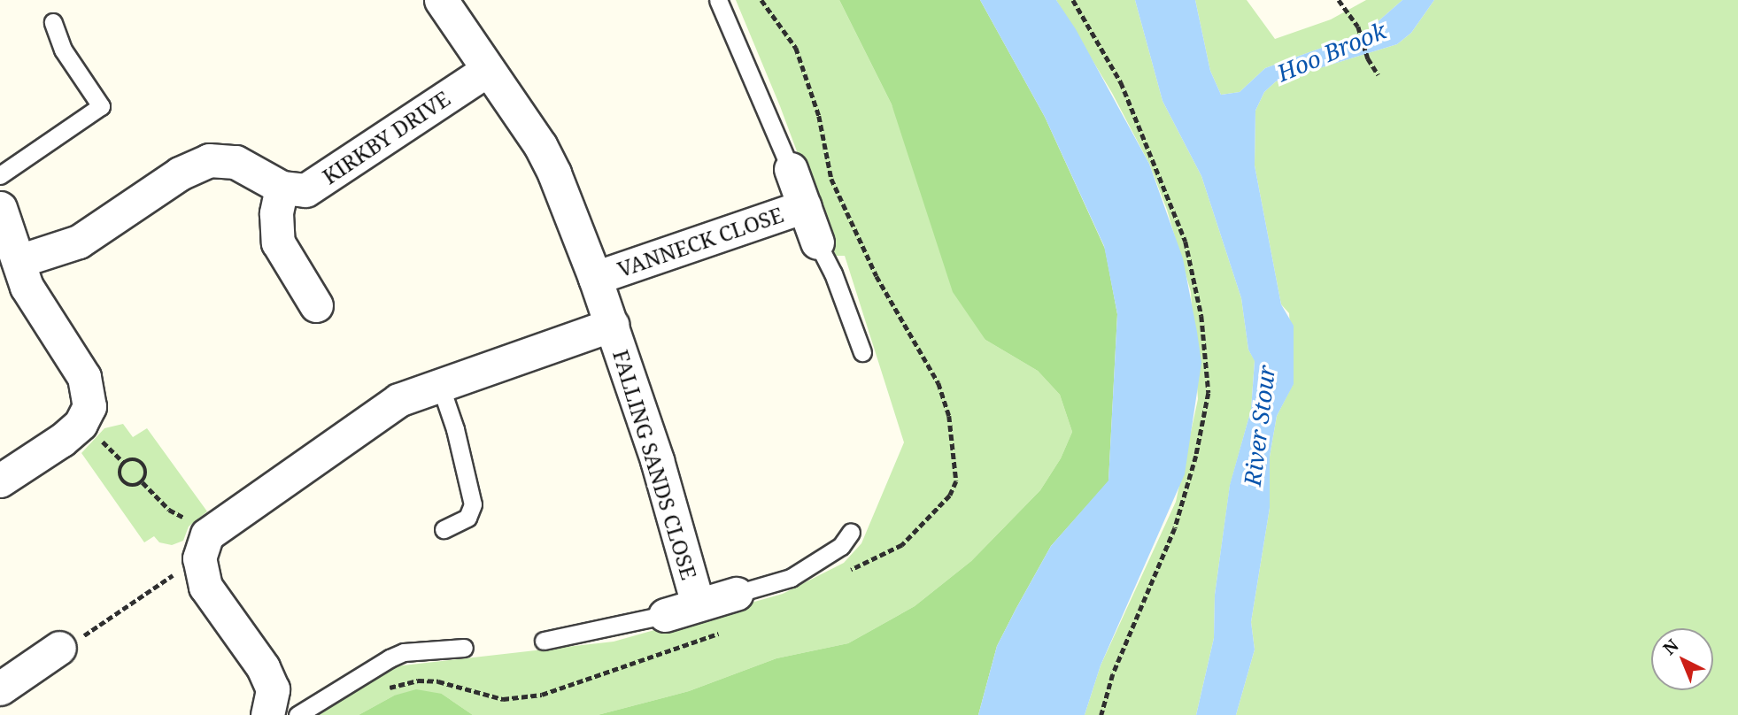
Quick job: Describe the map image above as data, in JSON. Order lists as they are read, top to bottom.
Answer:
{
  "streets": {
    "street": ["KIRKBY DRIVE", "VANNECK CLOSE", "FALLING SANDS CLOSE"]
  },
  "crossings": [
    ["KIRKBY DRIVE", "FALLING SANDS CLOSE"],
    ["VANNECK CLOSE", "FALLING SANDS CLOSE"]
  ],
  "water": ["Hoo Brook", "River Stour"],
  "north": "top left"
}
